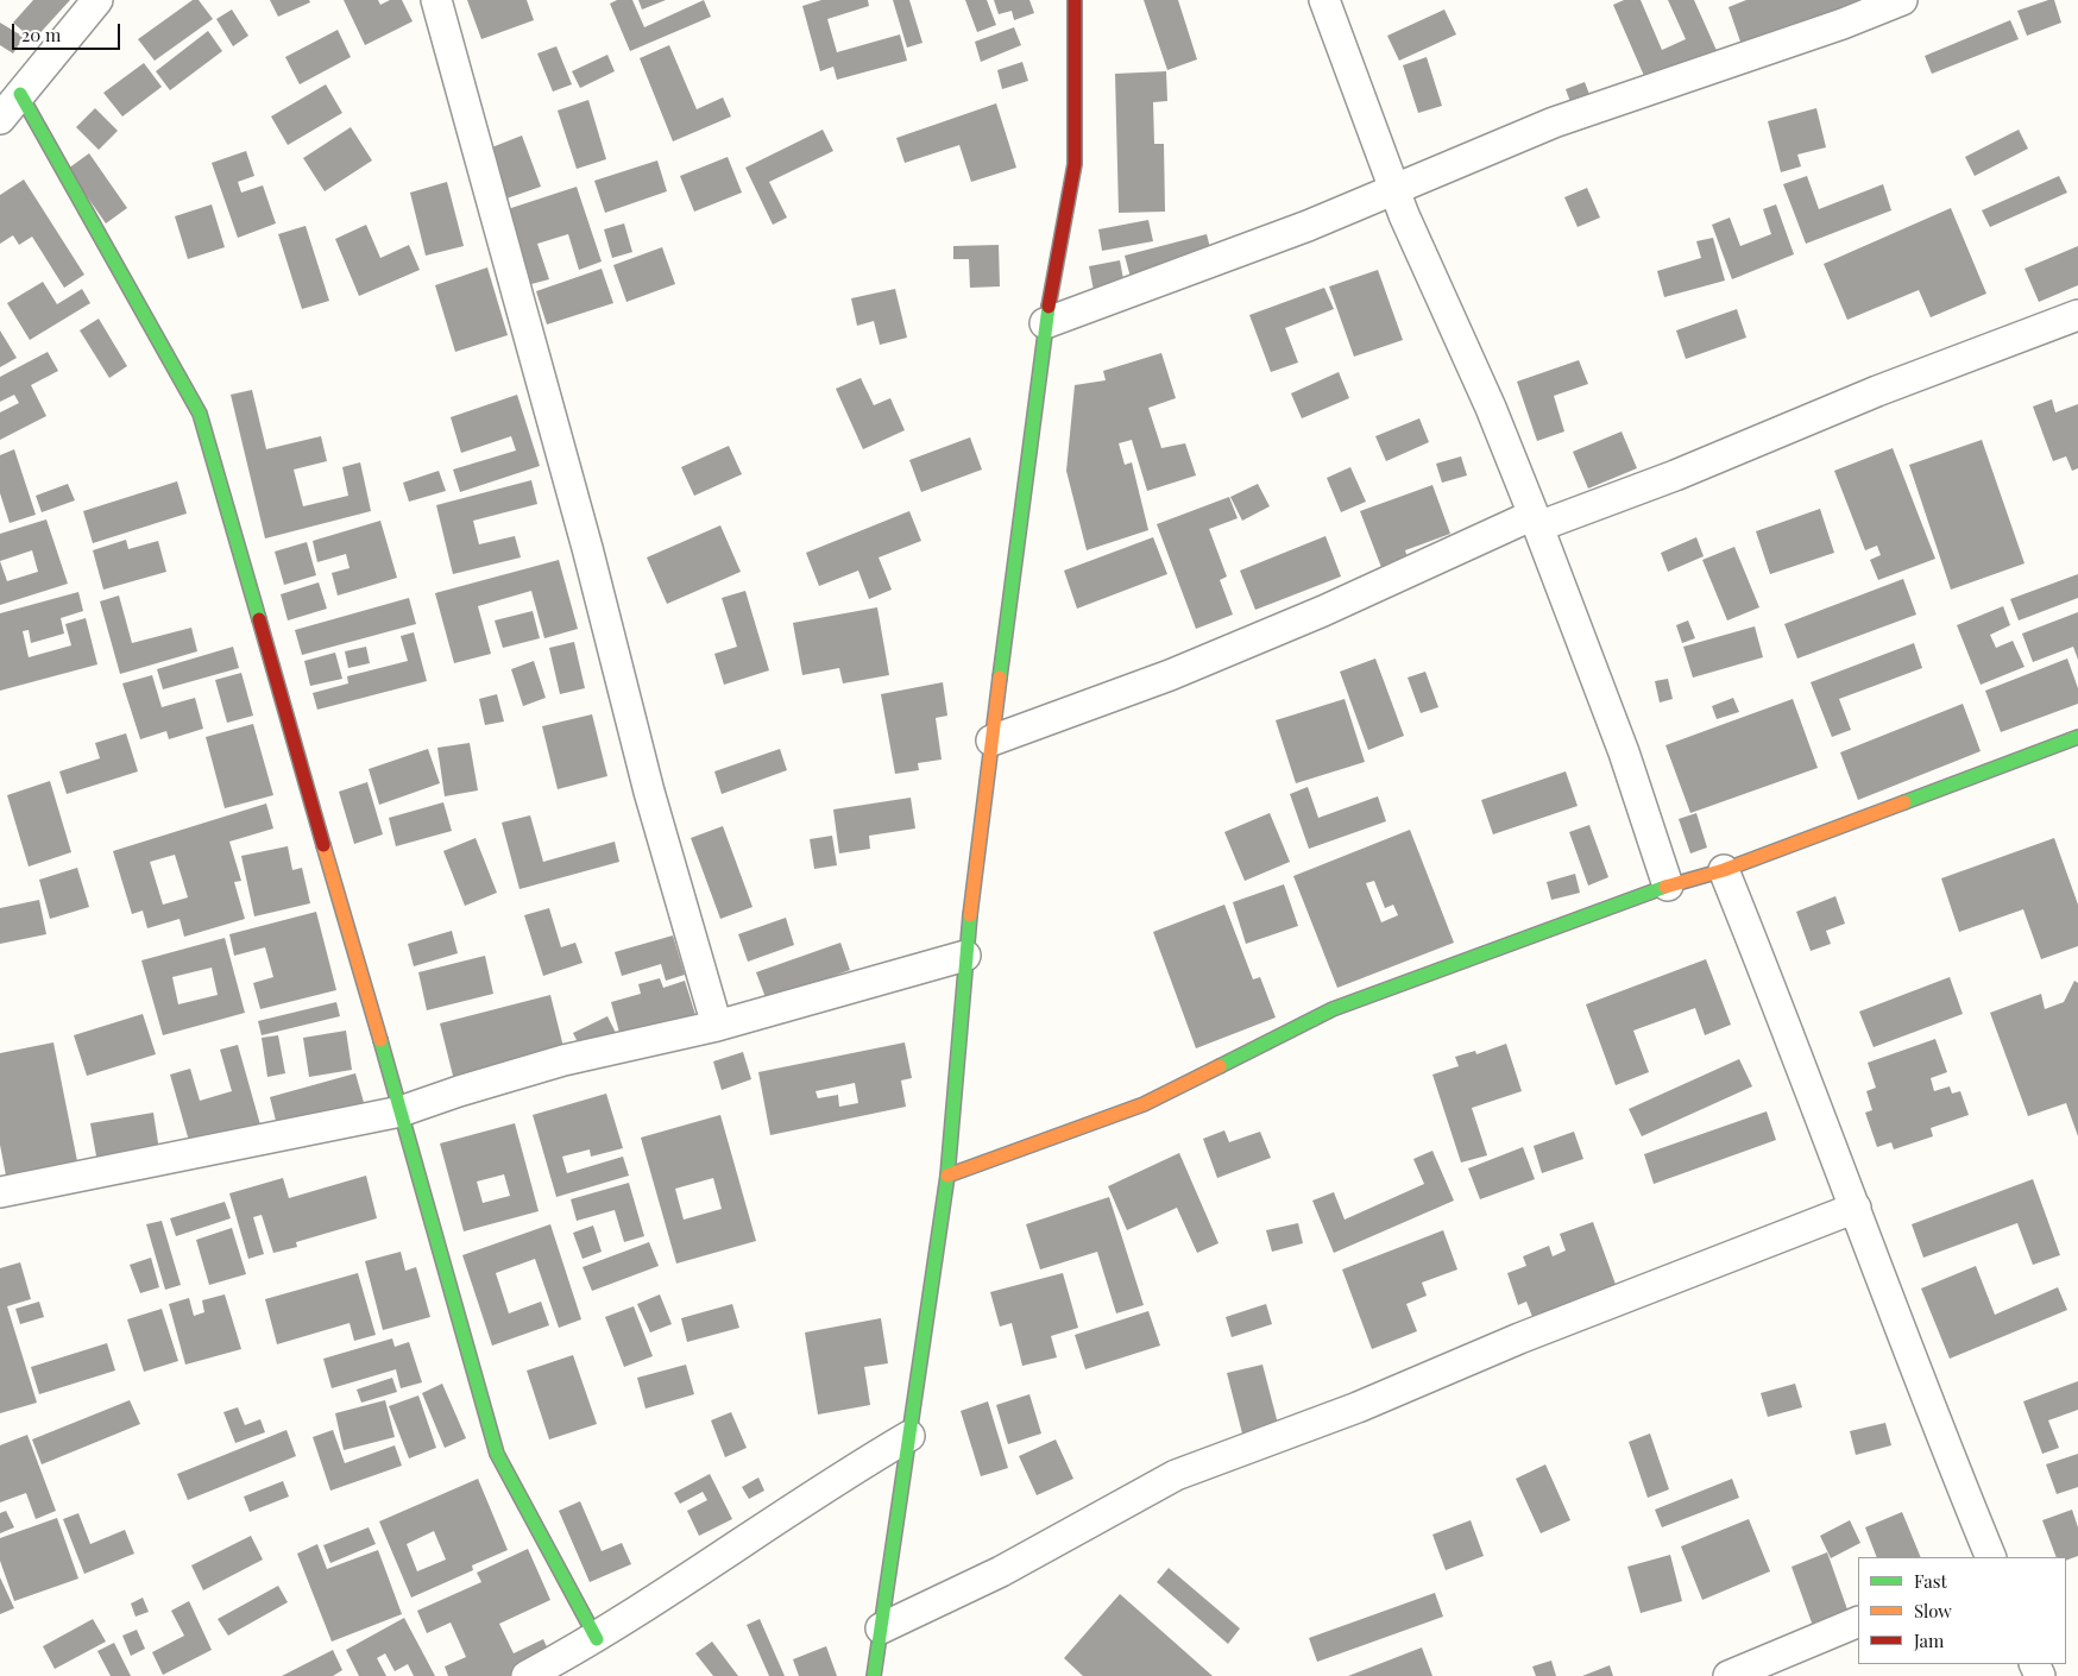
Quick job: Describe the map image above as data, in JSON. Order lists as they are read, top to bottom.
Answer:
{
  "legend": ["Fast", "Slow", "Jam"],
  "scale_bar": "20 m"
}
